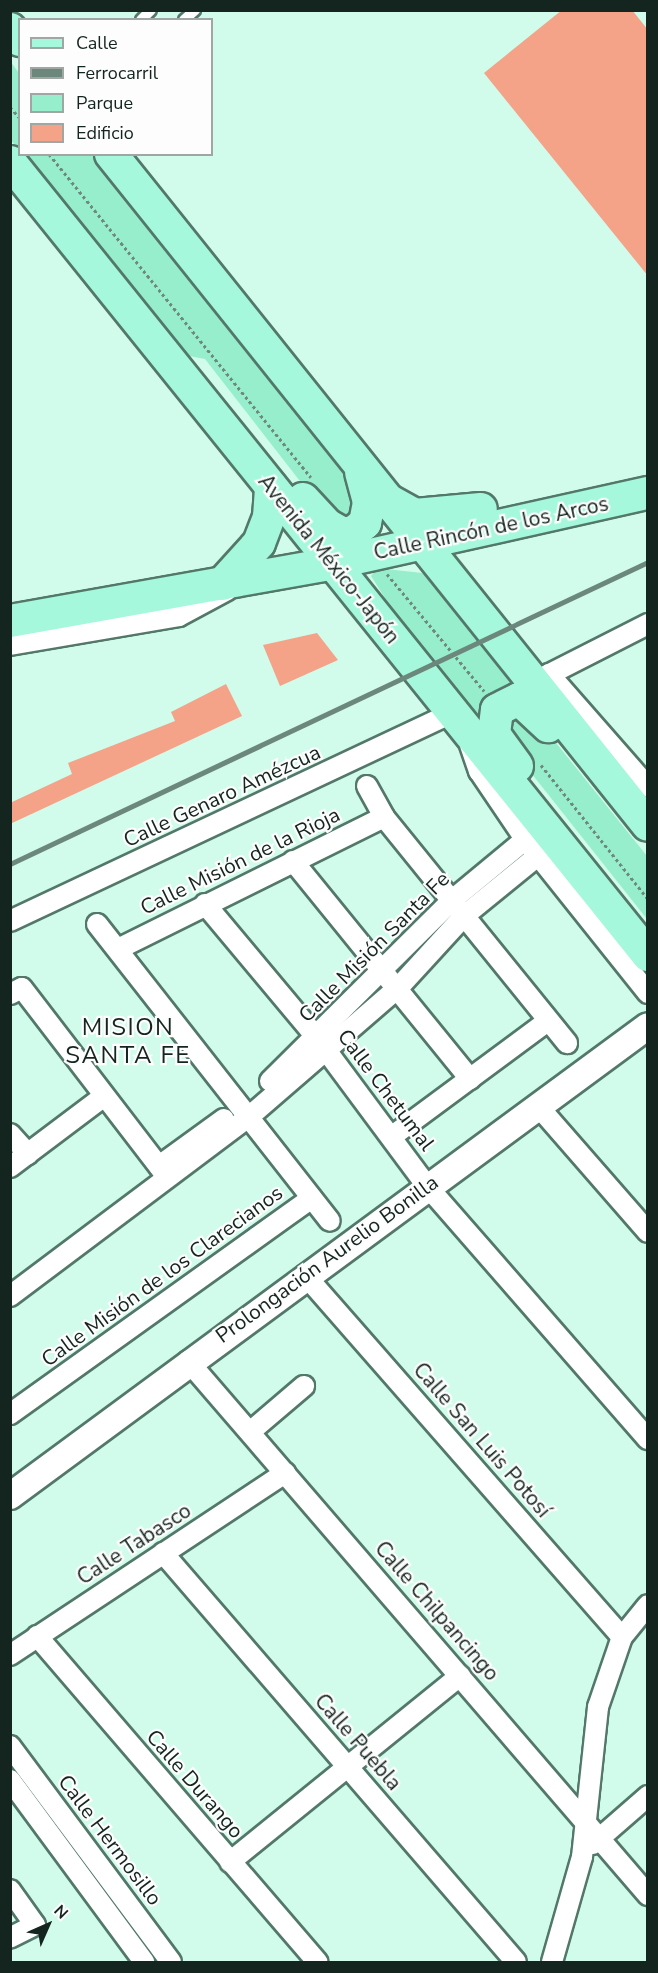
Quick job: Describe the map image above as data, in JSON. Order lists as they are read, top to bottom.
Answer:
{
  "streets": {
    "main road": ["Calle Rincón de los Arcos", "Avenida México-Japón"],
    "street": [
      "Calle Genaro Amézcua",
      "Calle Misión de la Rioja",
      "Calle Misión Santa Fe",
      "Calle Chetumal",
      "Prolongación Aurelio Bonilla",
      "Calle Misión de los Clarecianos",
      "Calle San Luis Potosí",
      "Calle Tabasco",
      "Calle Chilpancingo",
      "Calle Puebla",
      "Calle Durango",
      "Calle Hermosillo"
    ]
  },
  "crossings": [
    ["Calle Rincón de los Arcos", "Avenida México-Japón"],
    ["Avenida México-Japón", "Calle Genaro Amézcua"],
    ["Avenida México-Japón", "Calle Misión Santa Fe"],
    ["Calle Misión de la Rioja", "Calle Chetumal"],
    ["Calle Misión Santa Fe", "Calle Chetumal"],
    ["Calle Chetumal", "Prolongación Aurelio Bonilla"],
    ["Prolongación Aurelio Bonilla", "Calle San Luis Potosí"],
    ["Prolongación Aurelio Bonilla", "Calle Chilpancingo"],
    ["Calle Tabasco", "Calle Chilpancingo"],
    ["Calle Tabasco", "Calle Puebla"],
    ["Calle Tabasco", "Calle Durango"]
  ],
  "districts": ["MISION SANTA FE"],
  "legend": [
    "Calle",
    "Ferrocarril",
    "Parque",
    "Edificio"
  ],
  "north": "top right"
}
